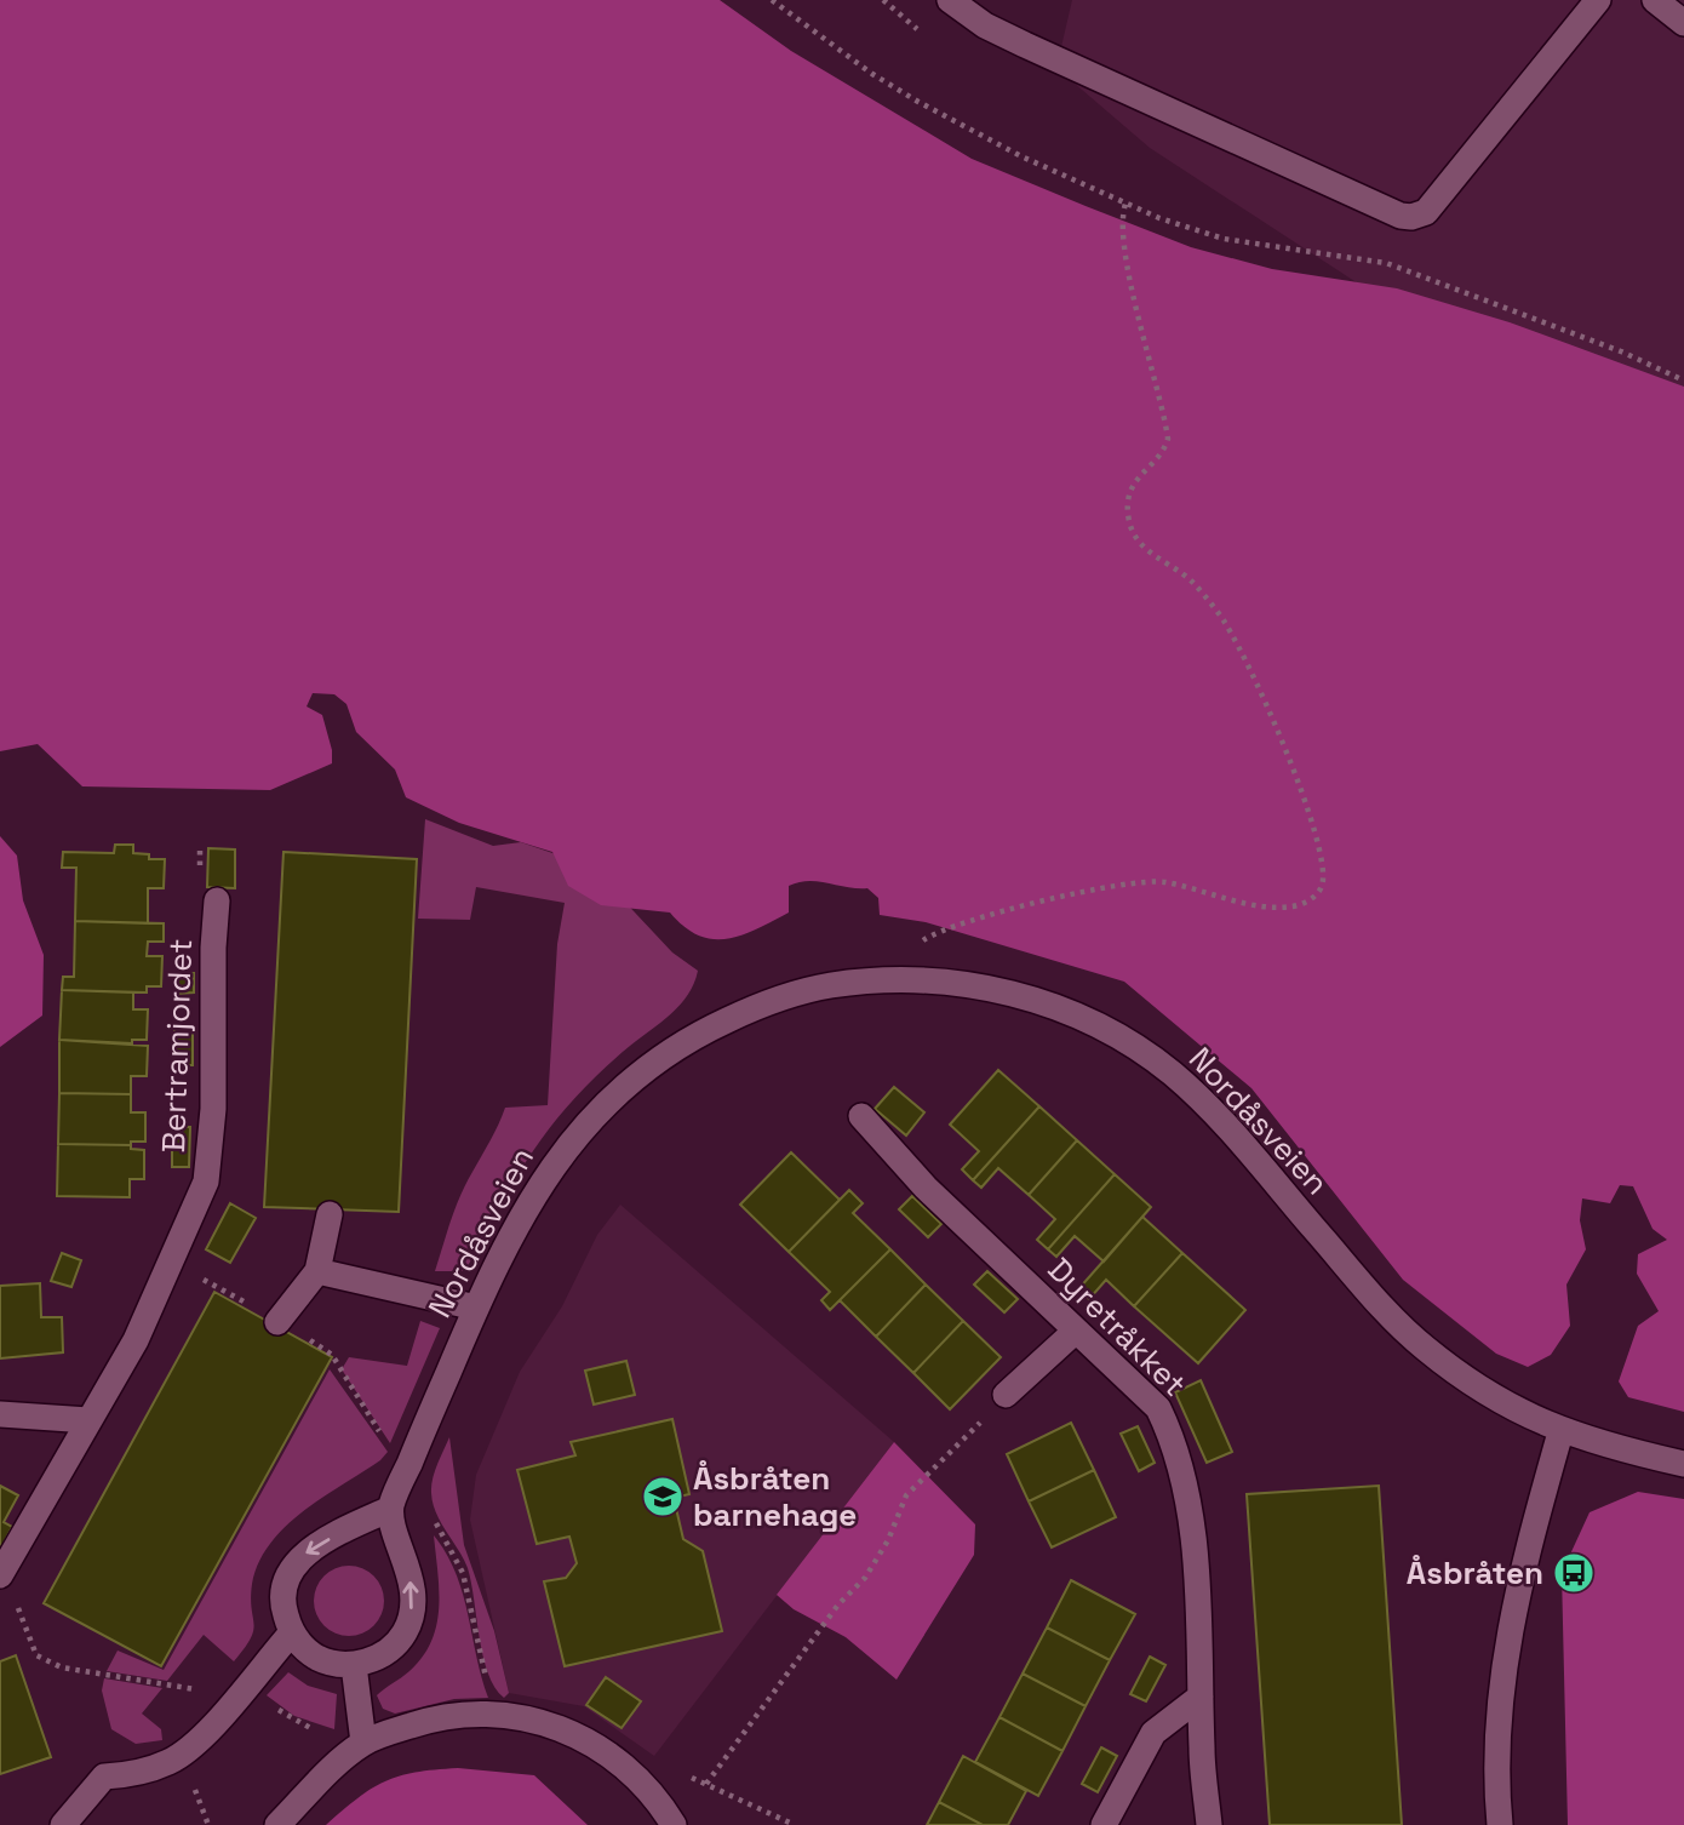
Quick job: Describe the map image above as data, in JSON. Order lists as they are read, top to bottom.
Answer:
{
  "streets": {
    "street": ["Bertramjordet", "Nordåsveien", "Dyretråkket"]
  },
  "places": {
    "school or university": ["Åsbråten barnehage"],
    "bus stop": ["Åsbråten"]
  }
}
